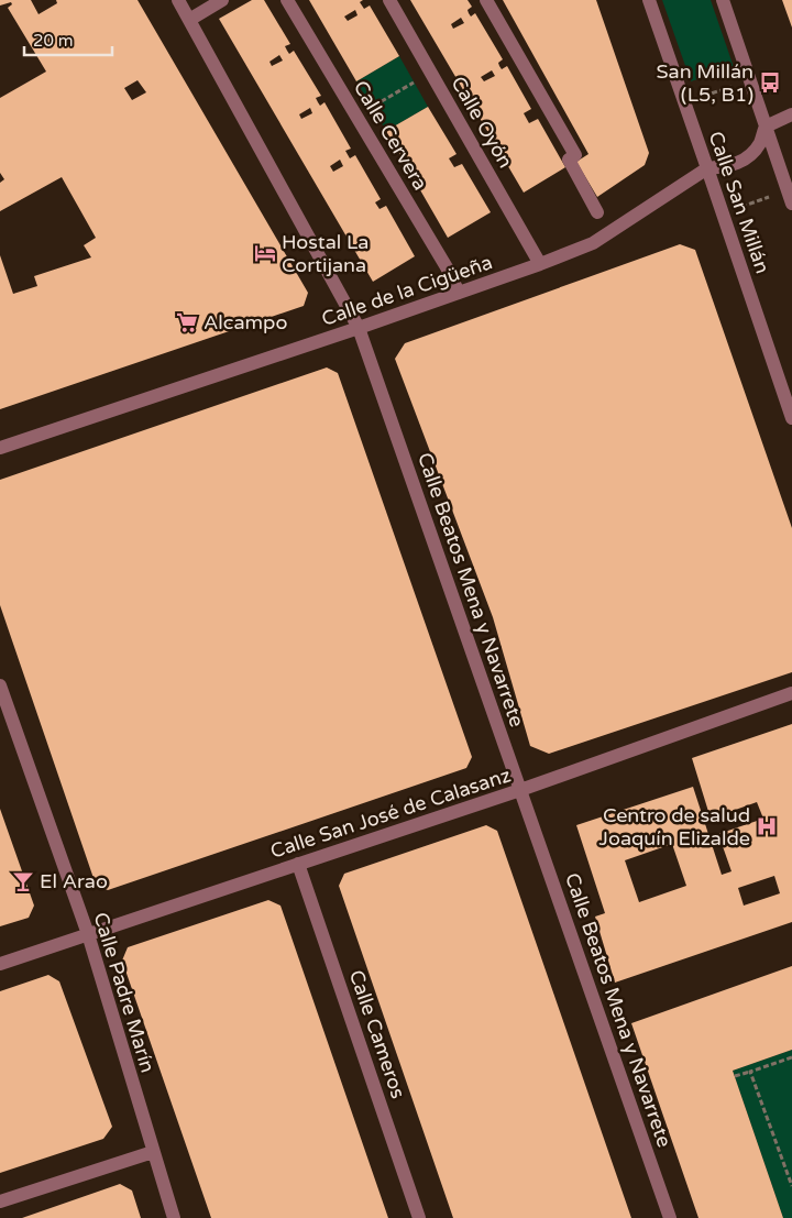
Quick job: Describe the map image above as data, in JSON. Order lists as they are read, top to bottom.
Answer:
{
  "streets": {
    "street": [
      "Calle Oyón",
      "Calle Cervera",
      "Calle San Millán",
      "Calle de la Cigüeña",
      "Calle Beatos Mena y Navarrete",
      "Calle San José de Calasanz",
      "Calle Padre Marín",
      "Calle Cameros"
    ]
  },
  "crossings": [
    ["Calle Oyón", "Calle de la Cigüeña"],
    ["Calle Cervera", "Calle de la Cigüeña"],
    ["Calle San Millán", "Calle de la Cigüeña"],
    ["Calle de la Cigüeña", "Calle Beatos Mena y Navarrete"],
    ["Calle Beatos Mena y Navarrete", "Calle San José de Calasanz"],
    ["Calle San José de Calasanz", "Calle Padre Marín"],
    ["Calle San José de Calasanz", "Calle Cameros"]
  ],
  "places": {
    "bus stop": ["San Millán (L5, B1)"],
    "hotel": ["Hostal La Cortijana"],
    "supermarket": ["Alcampo"],
    "hospital": ["Centro de salud Joaquín Elizalde"],
    "bar": ["El Arao"]
  },
  "scale_bar": "20 m"
}
